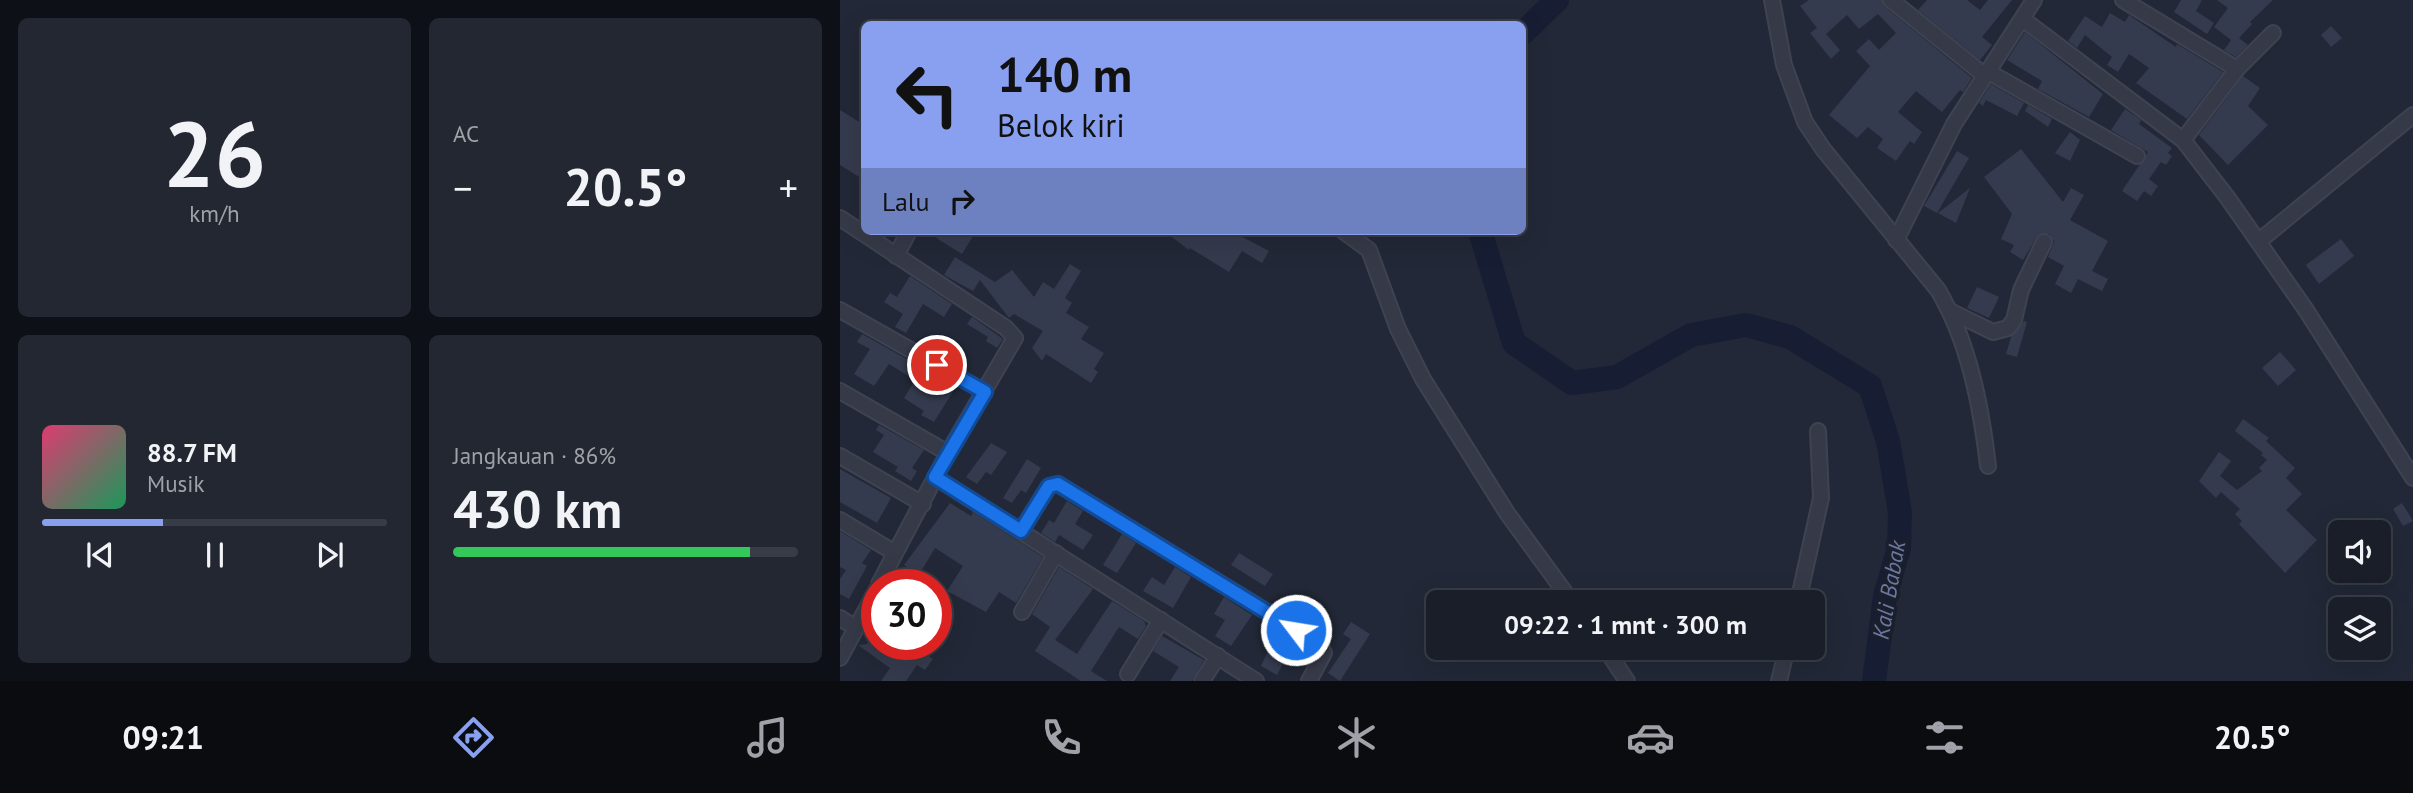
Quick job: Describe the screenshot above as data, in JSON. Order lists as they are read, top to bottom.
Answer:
{
  "water": ["Kali Babak"],
  "page": {
    "tile": [
      ["26", "km/h"],
      "AC",
      ["Jangkauan · 86%", "430 km"]
    ],
    "turn": ["140 m", "Belok kiri"],
    "heat": ["−", "20.5°", "+"],
    "then": "Lalu",
    "song": ["88.7 FM", "Musik"],
    "limit": "30",
    "trip": "09:22 · 1 mnt · 300 m",
    "tabs": ["09:21", "20.5°"]
  }
}
